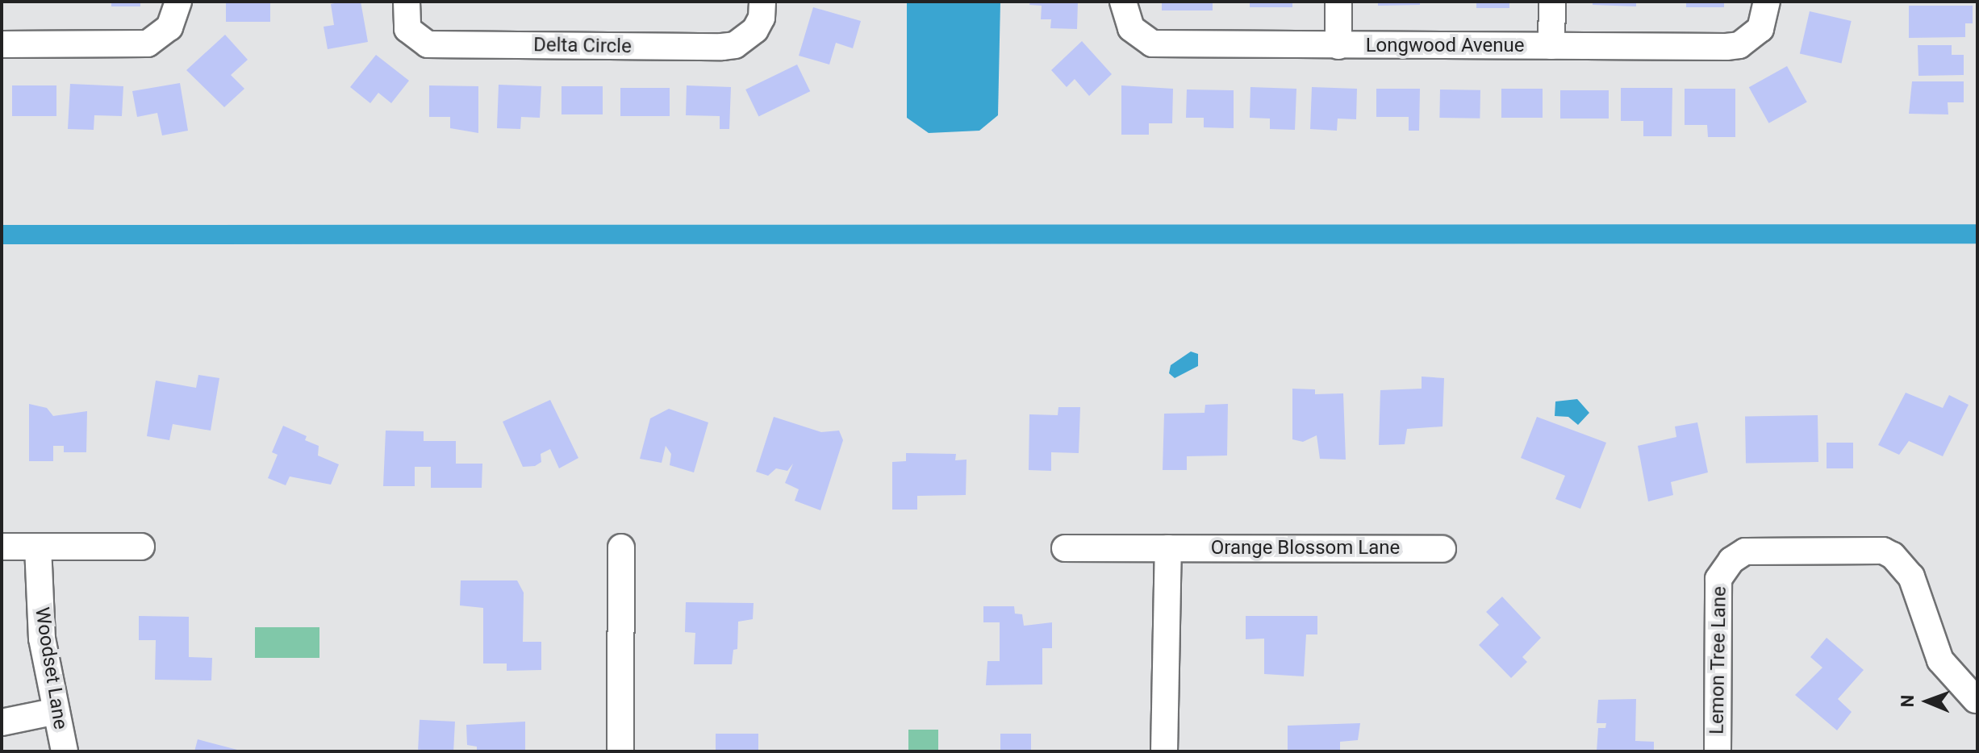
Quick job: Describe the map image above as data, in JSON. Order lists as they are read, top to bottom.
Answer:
{
  "streets": {
    "street": [
      "Delta Circle",
      "Longwood Avenue",
      "Orange Blossom Lane",
      "Lemon Tree Lane",
      "Woodset Lane"
    ]
  },
  "north": "left"
}
